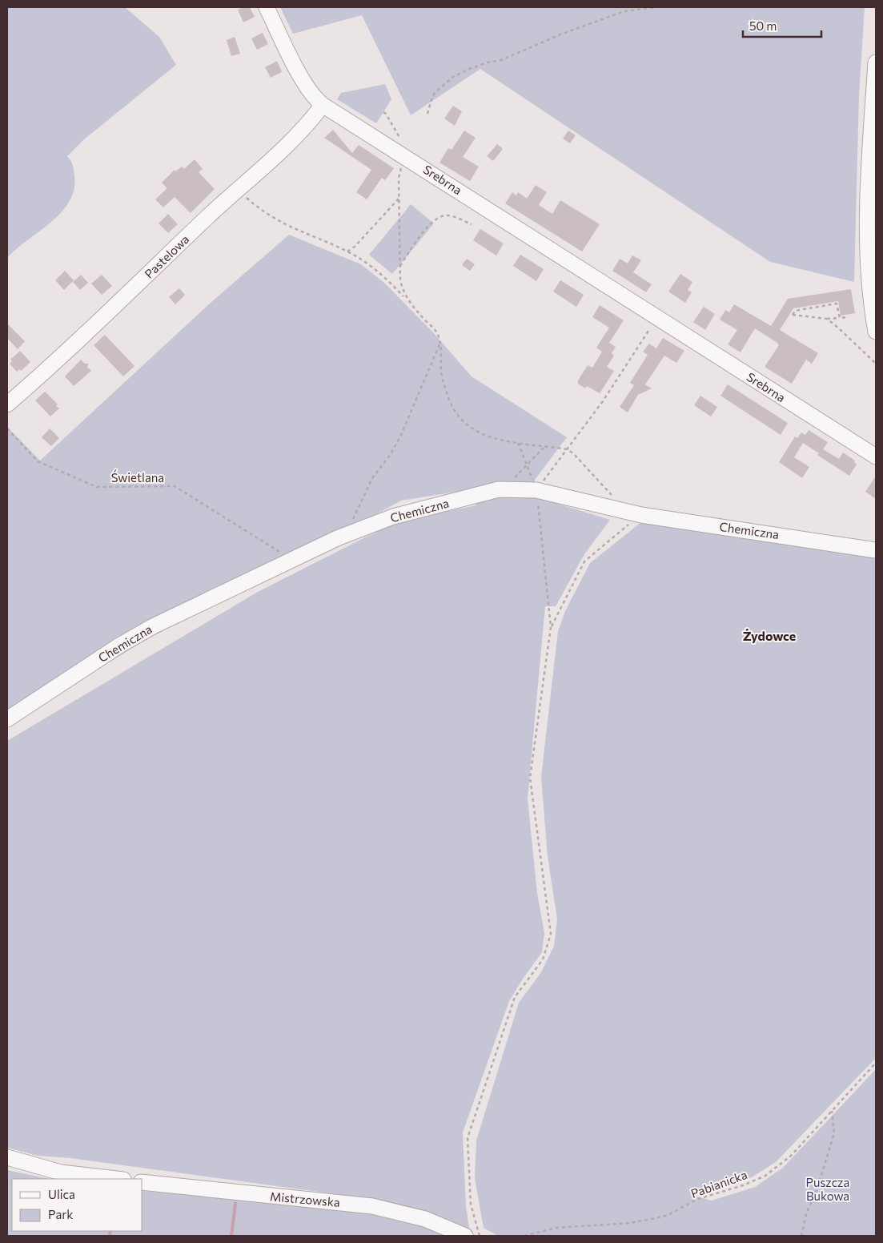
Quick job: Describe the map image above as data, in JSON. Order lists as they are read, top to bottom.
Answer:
{
  "streets": {
    "street": [
      "Srebrna",
      "Pastelowa",
      "Chemiczna",
      "Mistrzowska"
    ],
    "path": ["Świetlana", "Pabianicka"]
  },
  "crossings": [
    ["Srebrna", "Pastelowa"],
    ["Świetlana", "Chemiczna"]
  ],
  "districts": ["Żydowce"],
  "parks": ["Puszcza Bukowa"],
  "legend": ["Ulica", "Park"],
  "scale_bar": "50 m"
}
